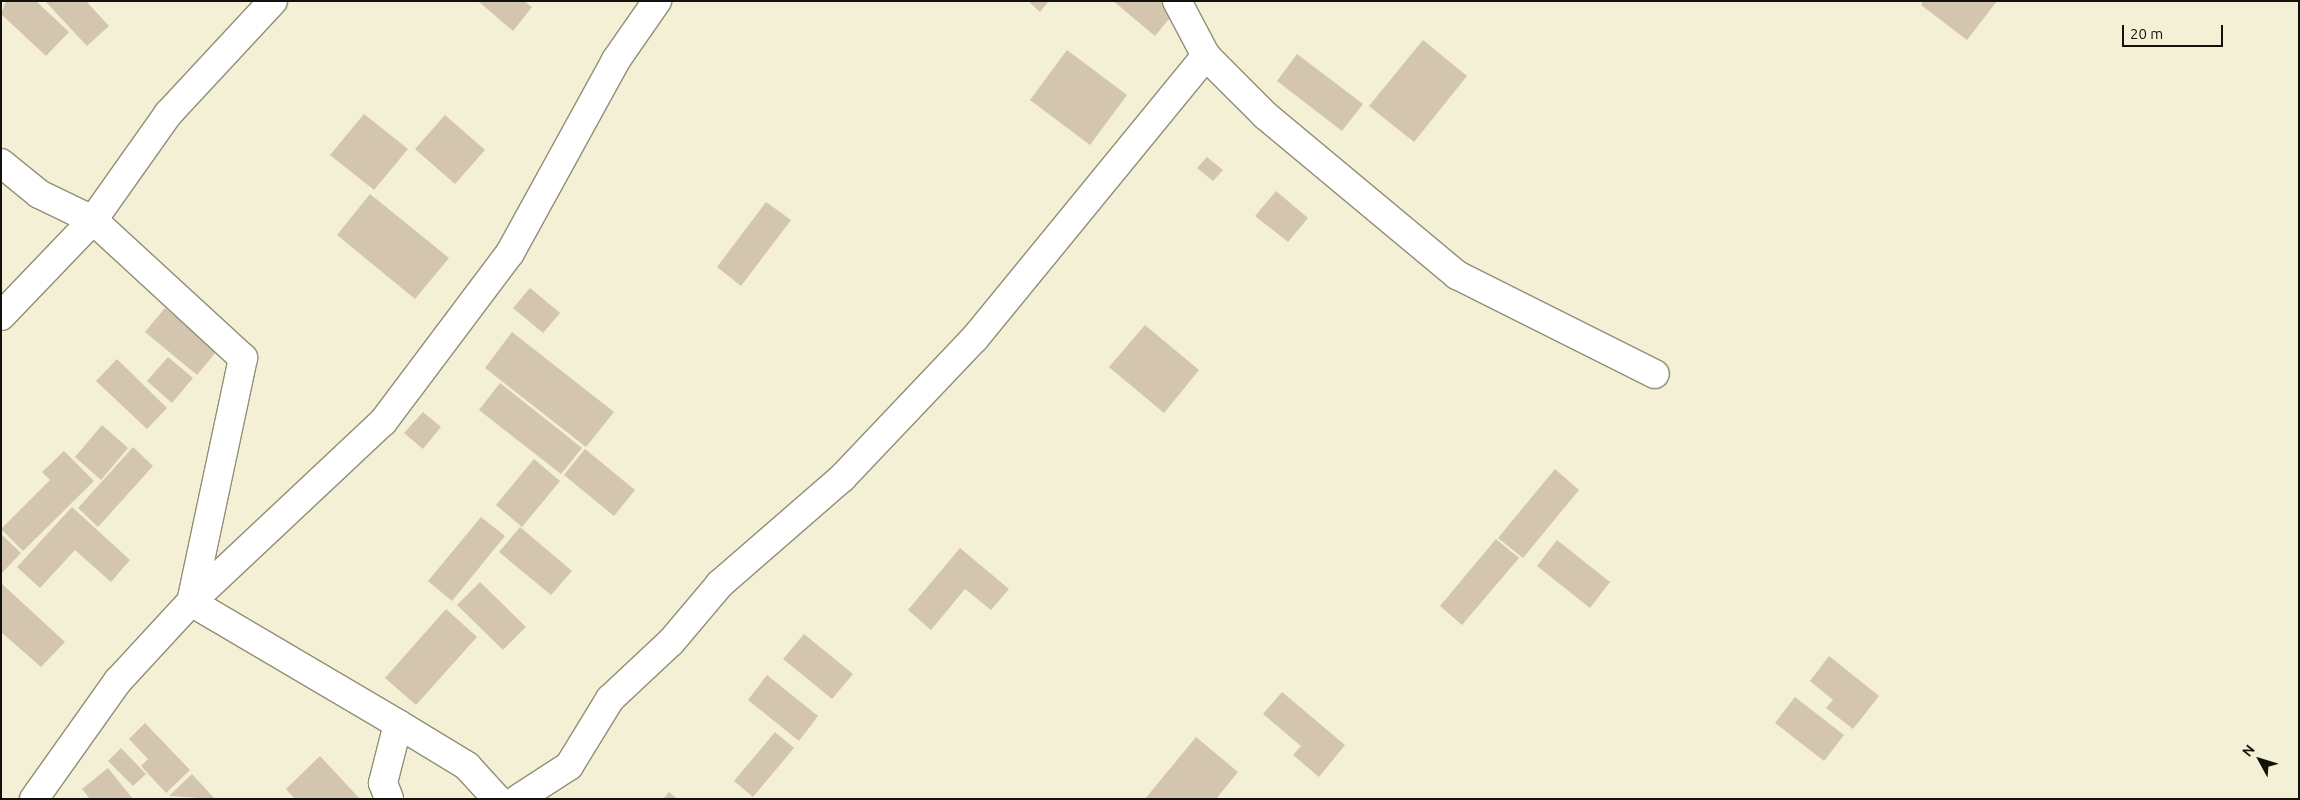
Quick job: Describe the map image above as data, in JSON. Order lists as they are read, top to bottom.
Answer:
{
  "scale_bar": "20 m",
  "north": "top left"
}
